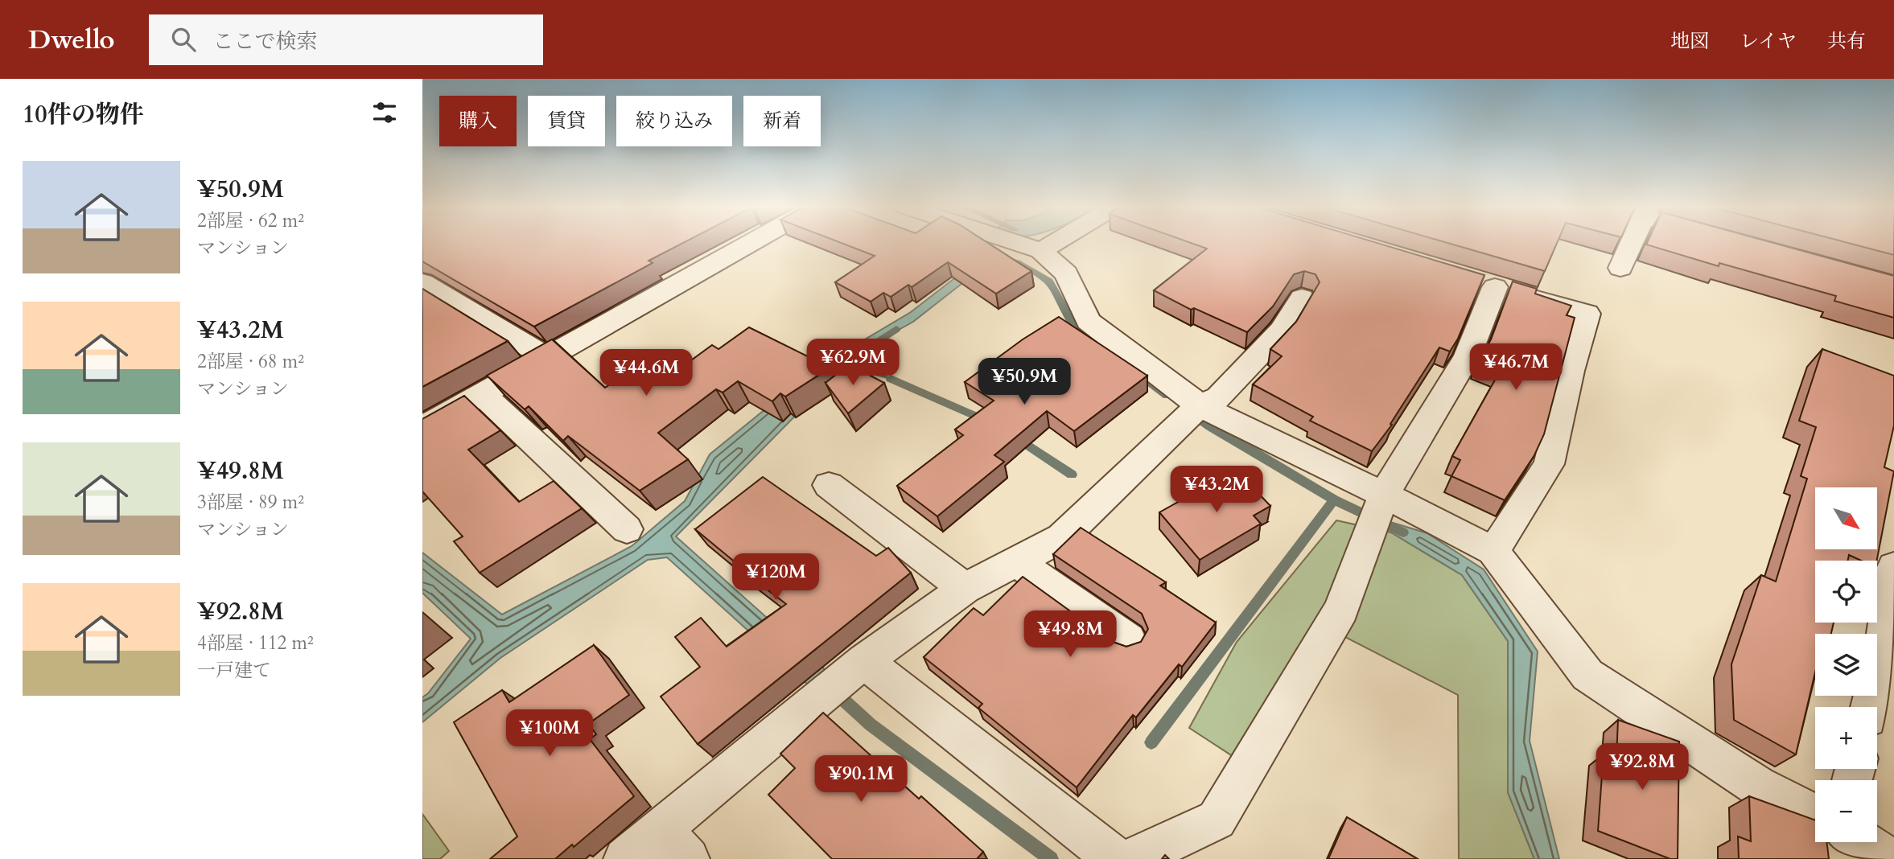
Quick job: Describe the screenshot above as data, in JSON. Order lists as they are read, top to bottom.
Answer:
{
  "north": "bottom right",
  "page": {
    "header": "Dwello",
    "search": "ここで検索",
    "nav": ["地図", "レイヤ", "共有"],
    "heading": "10件の物件",
    "chip": [
      "購入",
      "賃貸",
      "絞り込み",
      "新着"
    ],
    "list": [
      {
        "name": "¥50.9M",
        "note": "2部屋 · 62 m² · マンション"
      },
      {
        "name": "¥43.2M",
        "note": "2部屋 · 68 m² · マンション"
      },
      {
        "name": "¥49.8M",
        "note": "3部屋 · 89 m² · マンション"
      },
      {
        "name": "¥92.8M",
        "note": "4部屋 · 112 m² · 一戸建て"
      }
    ],
    "price": [
      "¥62.9M",
      "¥46.7M",
      "¥44.6M",
      "¥50.9M",
      "¥43.2M",
      "¥120M",
      "¥49.8M",
      "¥100M",
      "¥92.8M",
      "¥90.1M"
    ],
    "map_buttons": ["+", "−"]
  }
}
